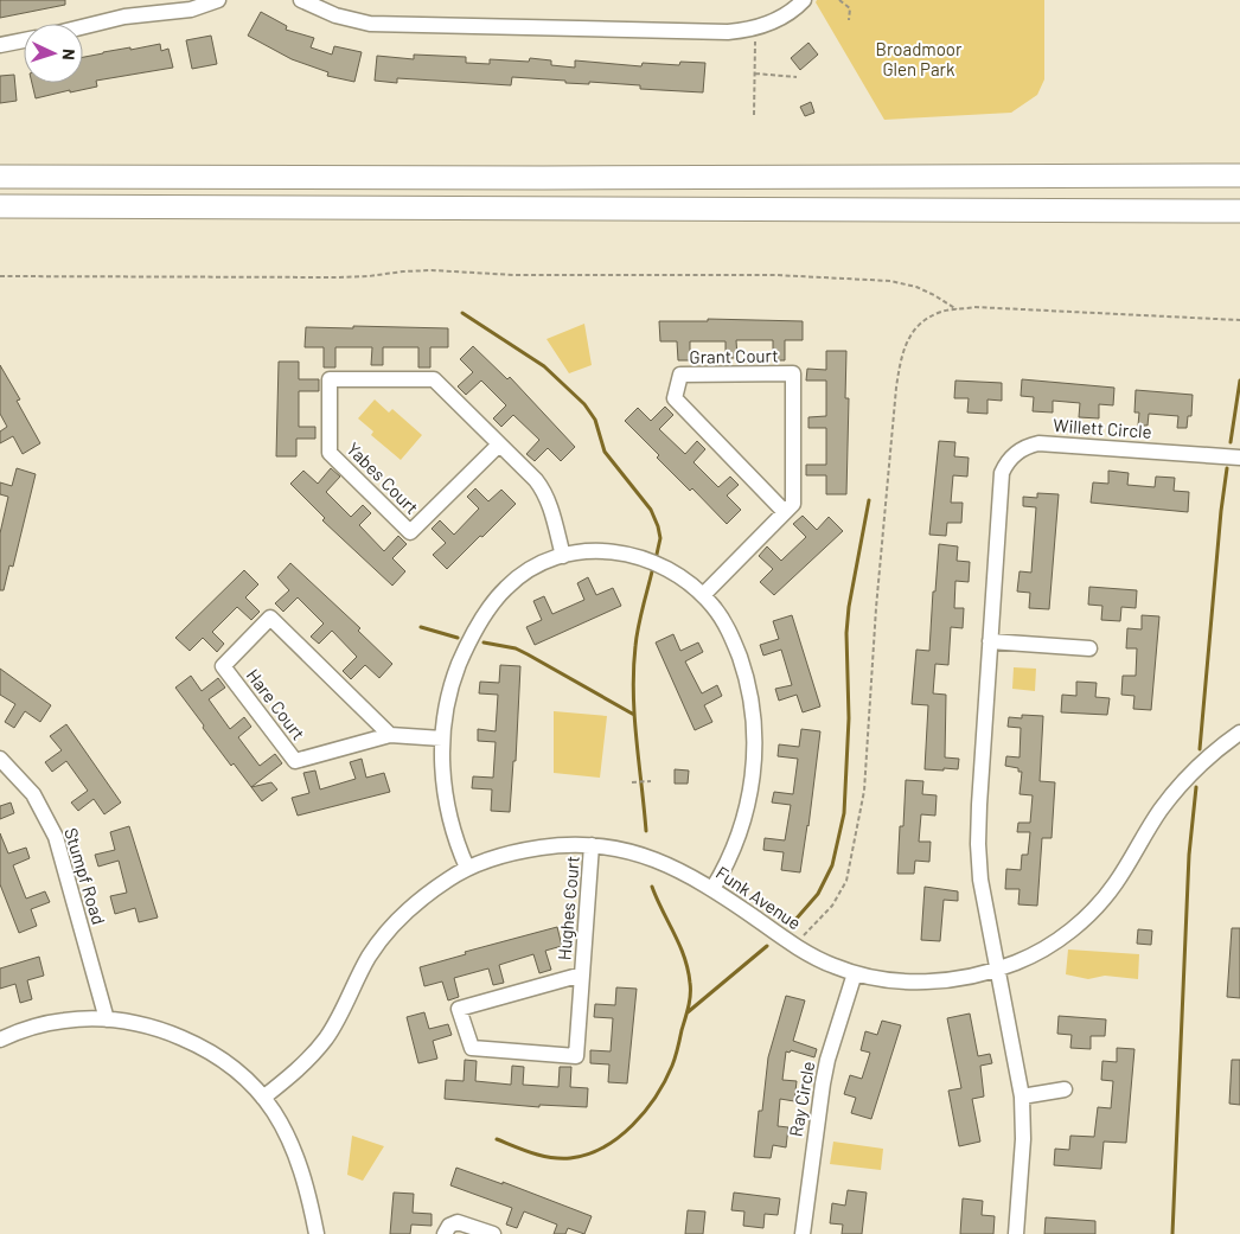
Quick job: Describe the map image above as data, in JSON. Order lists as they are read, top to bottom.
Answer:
{
  "streets": {
    "street": [
      "Grant Court",
      "Willett Circle",
      "Yabes Court",
      "Hare Court",
      "Stumpf Road",
      "Funk Avenue",
      "Hughes Court",
      "Ray Circle"
    ]
  },
  "crossings": [
    ["Willett Circle", "Funk Avenue"],
    ["Funk Avenue", "Hughes Court"],
    ["Funk Avenue", "Ray Circle"]
  ],
  "parks": ["Broadmoor Glen Park"],
  "north": "right"
}
